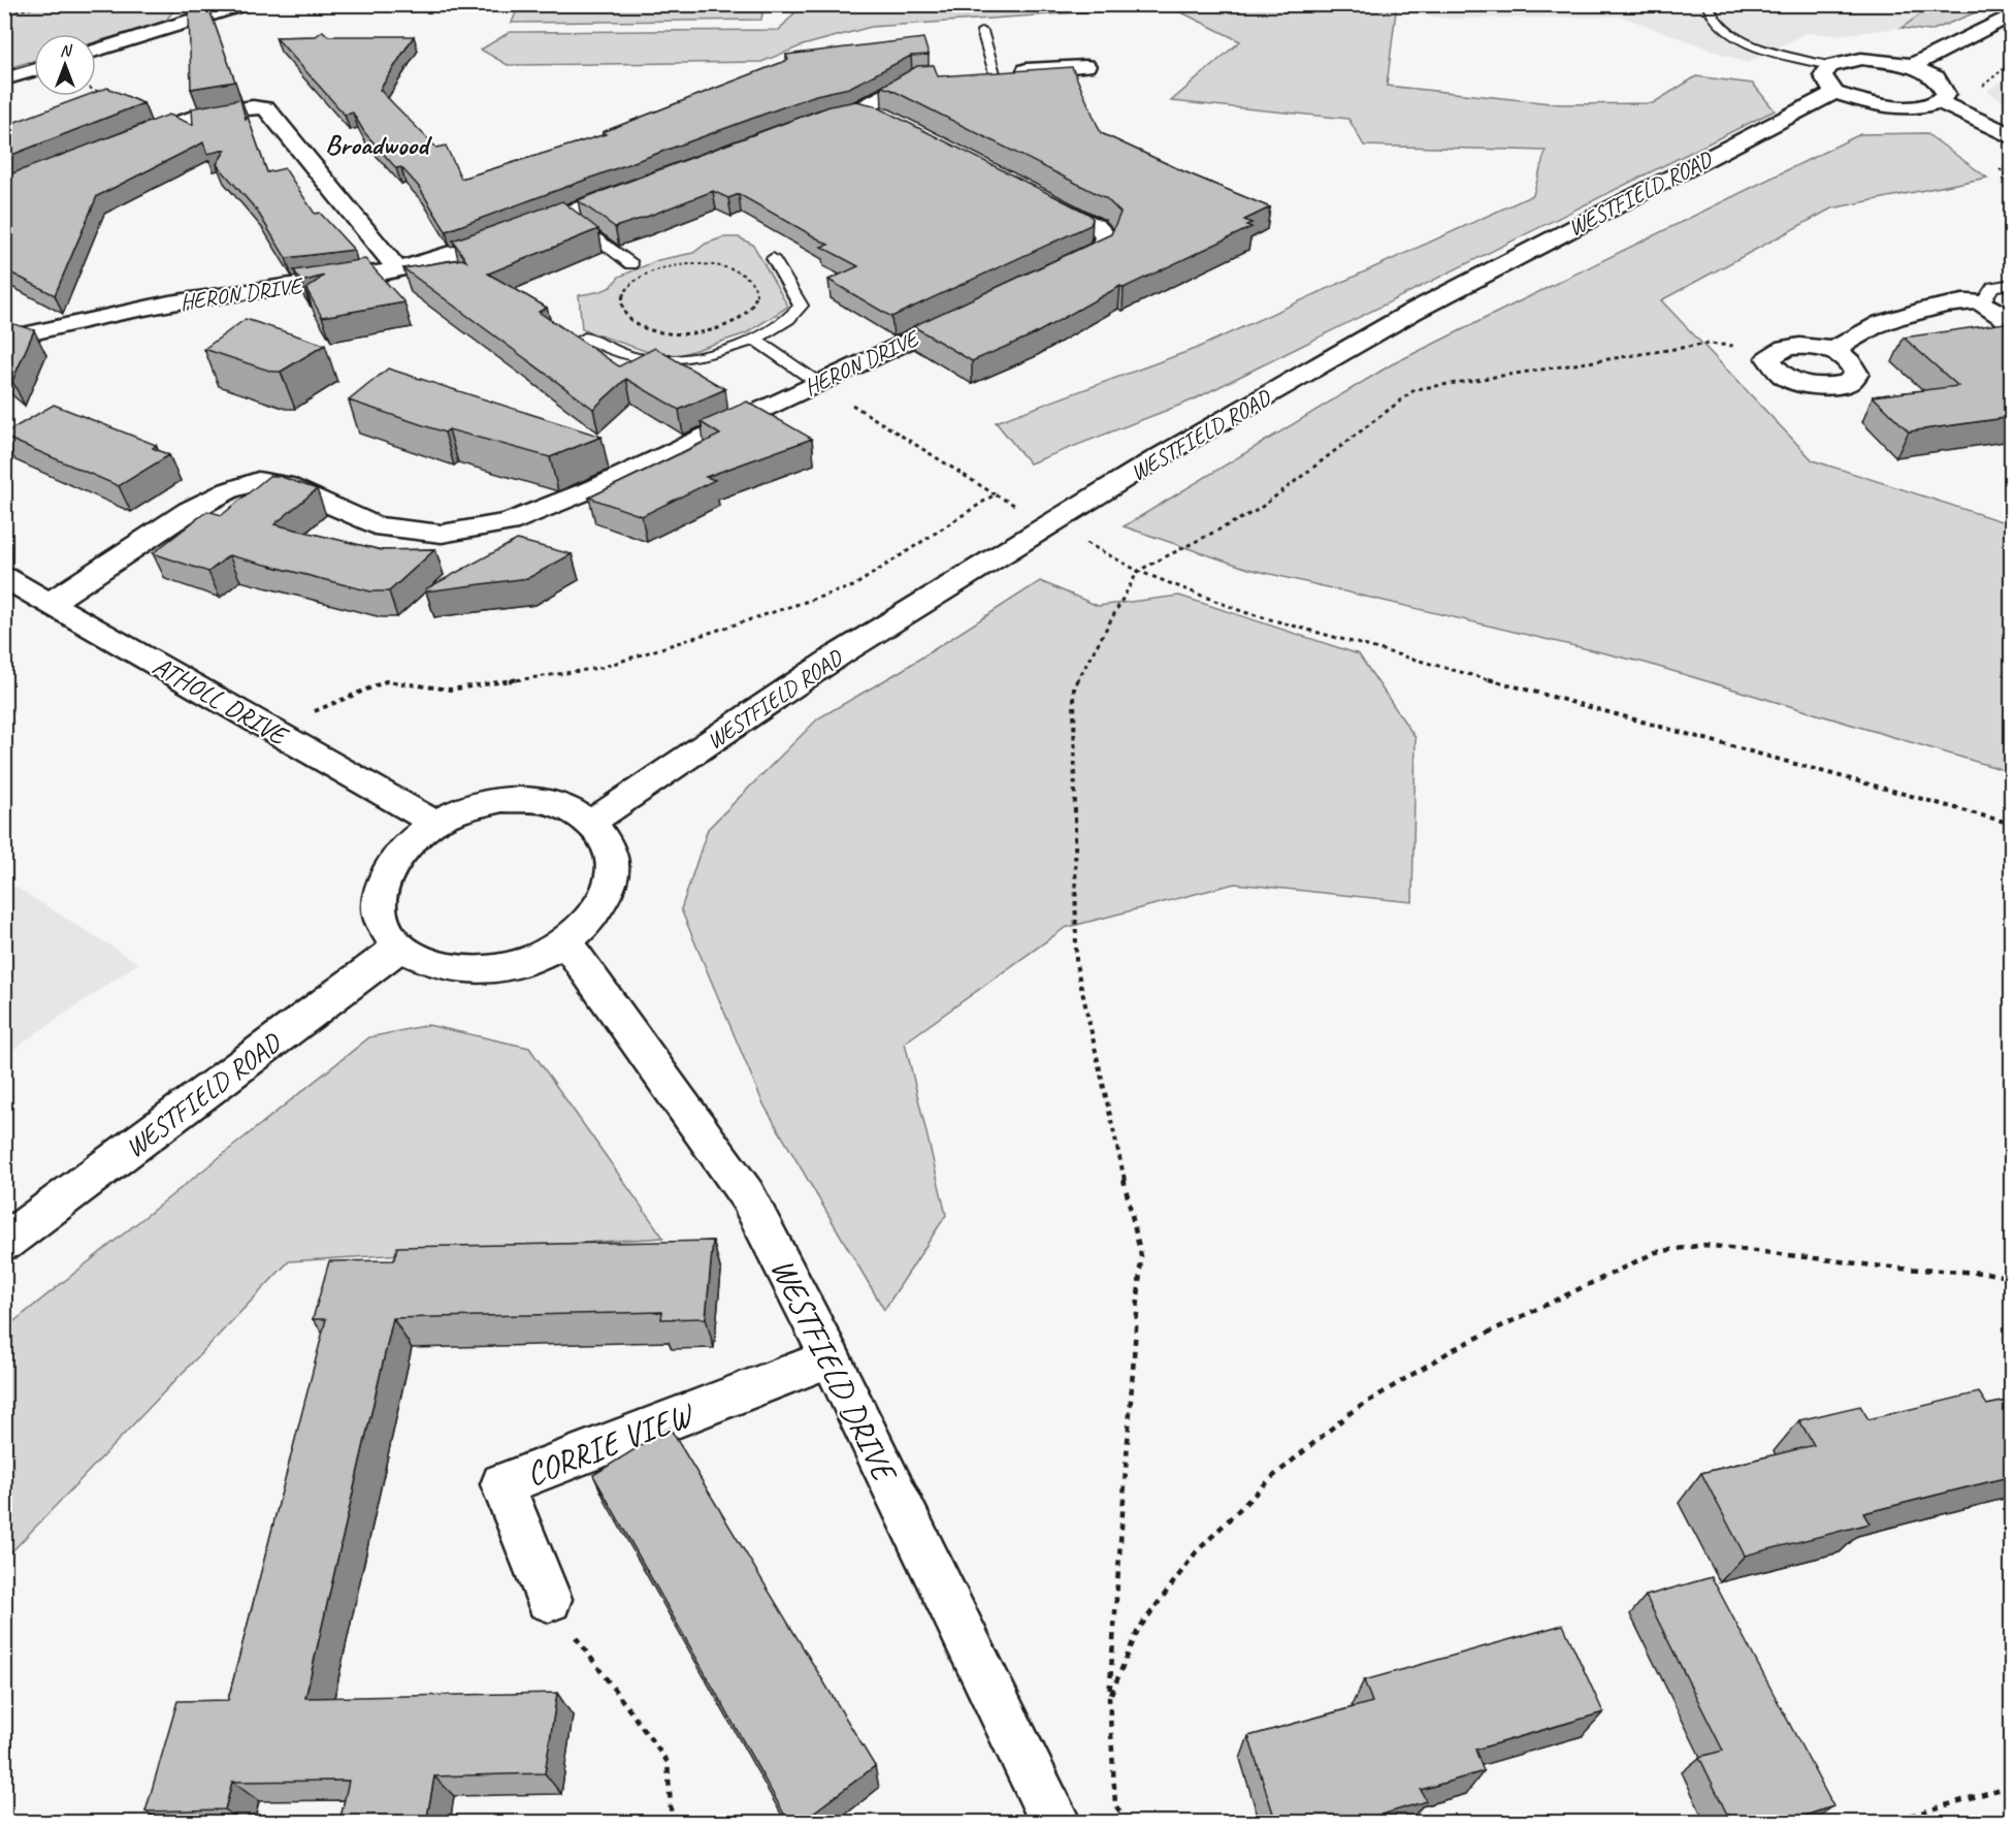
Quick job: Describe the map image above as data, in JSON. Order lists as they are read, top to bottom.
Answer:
{
  "streets": {
    "street": [
      "WESTFIELD ROAD",
      "HERON DRIVE",
      "ATHOLL DRIVE",
      "WESTFIELD DRIVE",
      "CORRIE VIEW"
    ]
  },
  "crossings": [
    ["WESTFIELD ROAD", "ATHOLL DRIVE"],
    ["WESTFIELD ROAD", "WESTFIELD DRIVE"],
    ["HERON DRIVE", "ATHOLL DRIVE"],
    ["ATHOLL DRIVE", "WESTFIELD DRIVE"],
    ["WESTFIELD DRIVE", "CORRIE VIEW"]
  ],
  "districts": ["Broadwood"],
  "north": "top"
}
